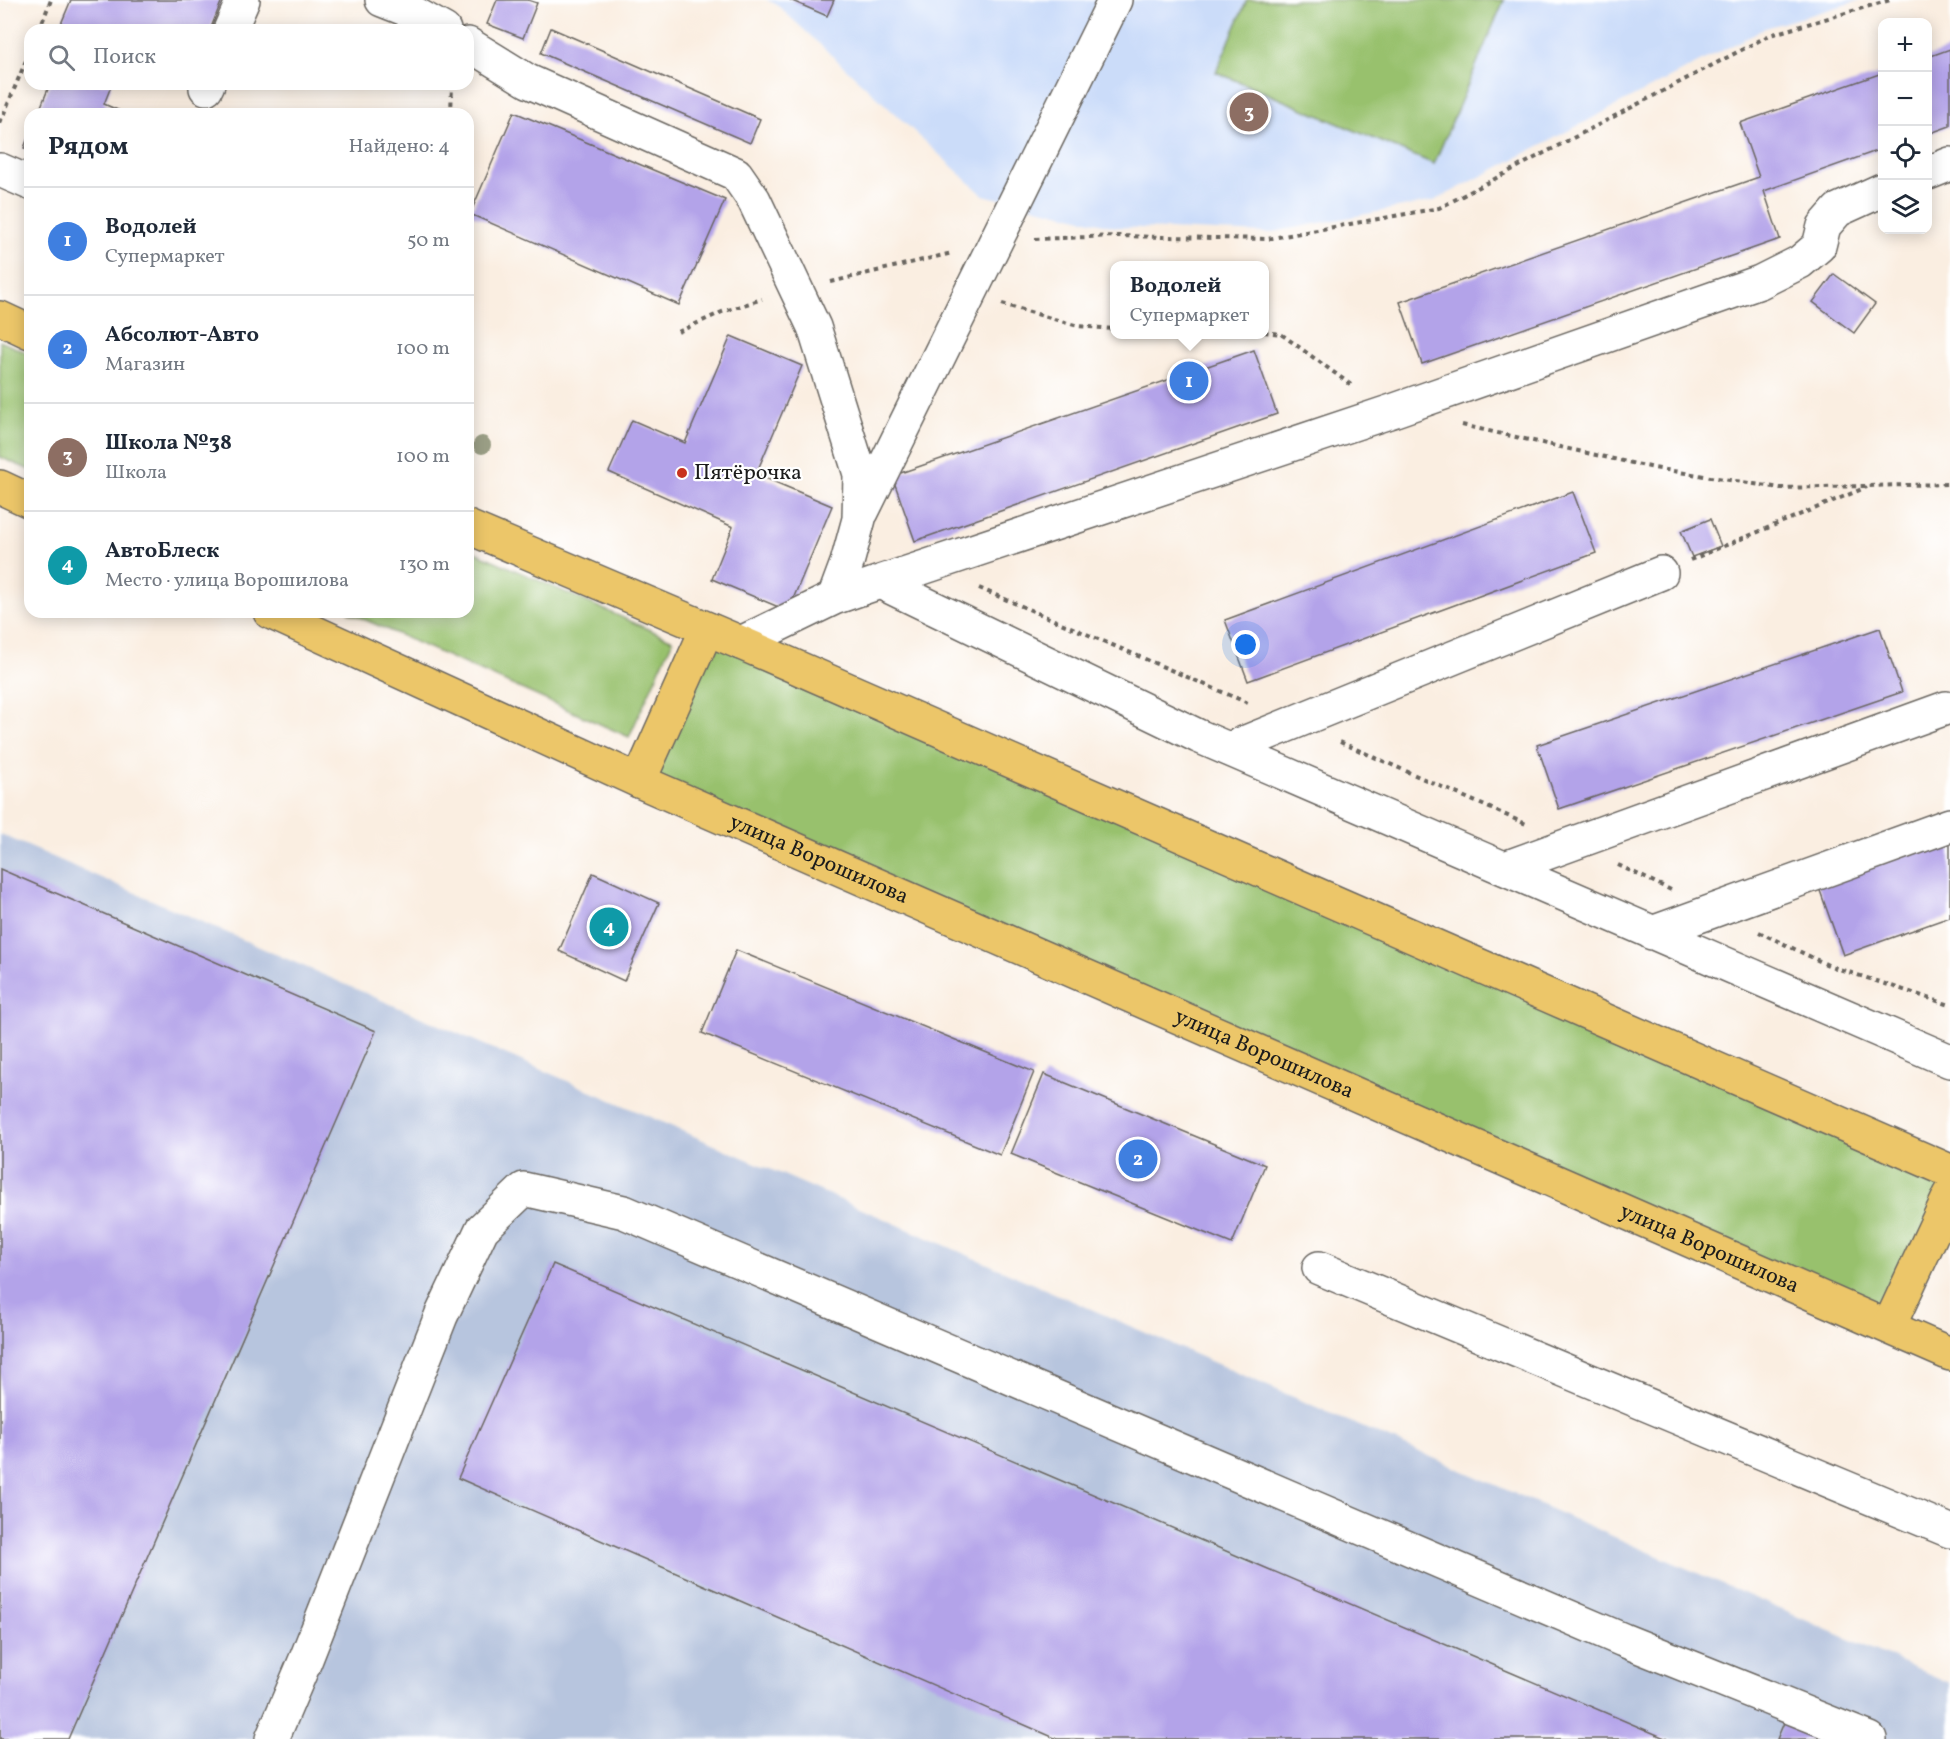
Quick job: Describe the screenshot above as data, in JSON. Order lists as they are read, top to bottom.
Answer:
{
  "streets": {
    "main road": ["улица Ворошилова"]
  },
  "places": ["Пятёрочка"],
  "page": {
    "map_buttons": ["+", "−"],
    "search": "Поиск",
    "pins": [
      "3",
      "1",
      "4",
      "2"
    ],
    "heading": ["Рядом", "Найдено: 4"],
    "list": [
      {
        "mark": "1",
        "name": "Водолей",
        "note": "Супермаркет",
        "value": "50 m"
      },
      {
        "mark": "2",
        "name": "Абсолют-Авто",
        "note": "Магазин",
        "value": "100 m"
      },
      {
        "mark": "3",
        "name": "Школа №38",
        "note": "Школа",
        "value": "100 m"
      },
      {
        "mark": "4",
        "name": "АвтоБлеск",
        "note": "Место · улица Ворошилова",
        "value": "130 m"
      }
    ],
    "popup": ["Водолей", "Супермаркет"]
  }
}
